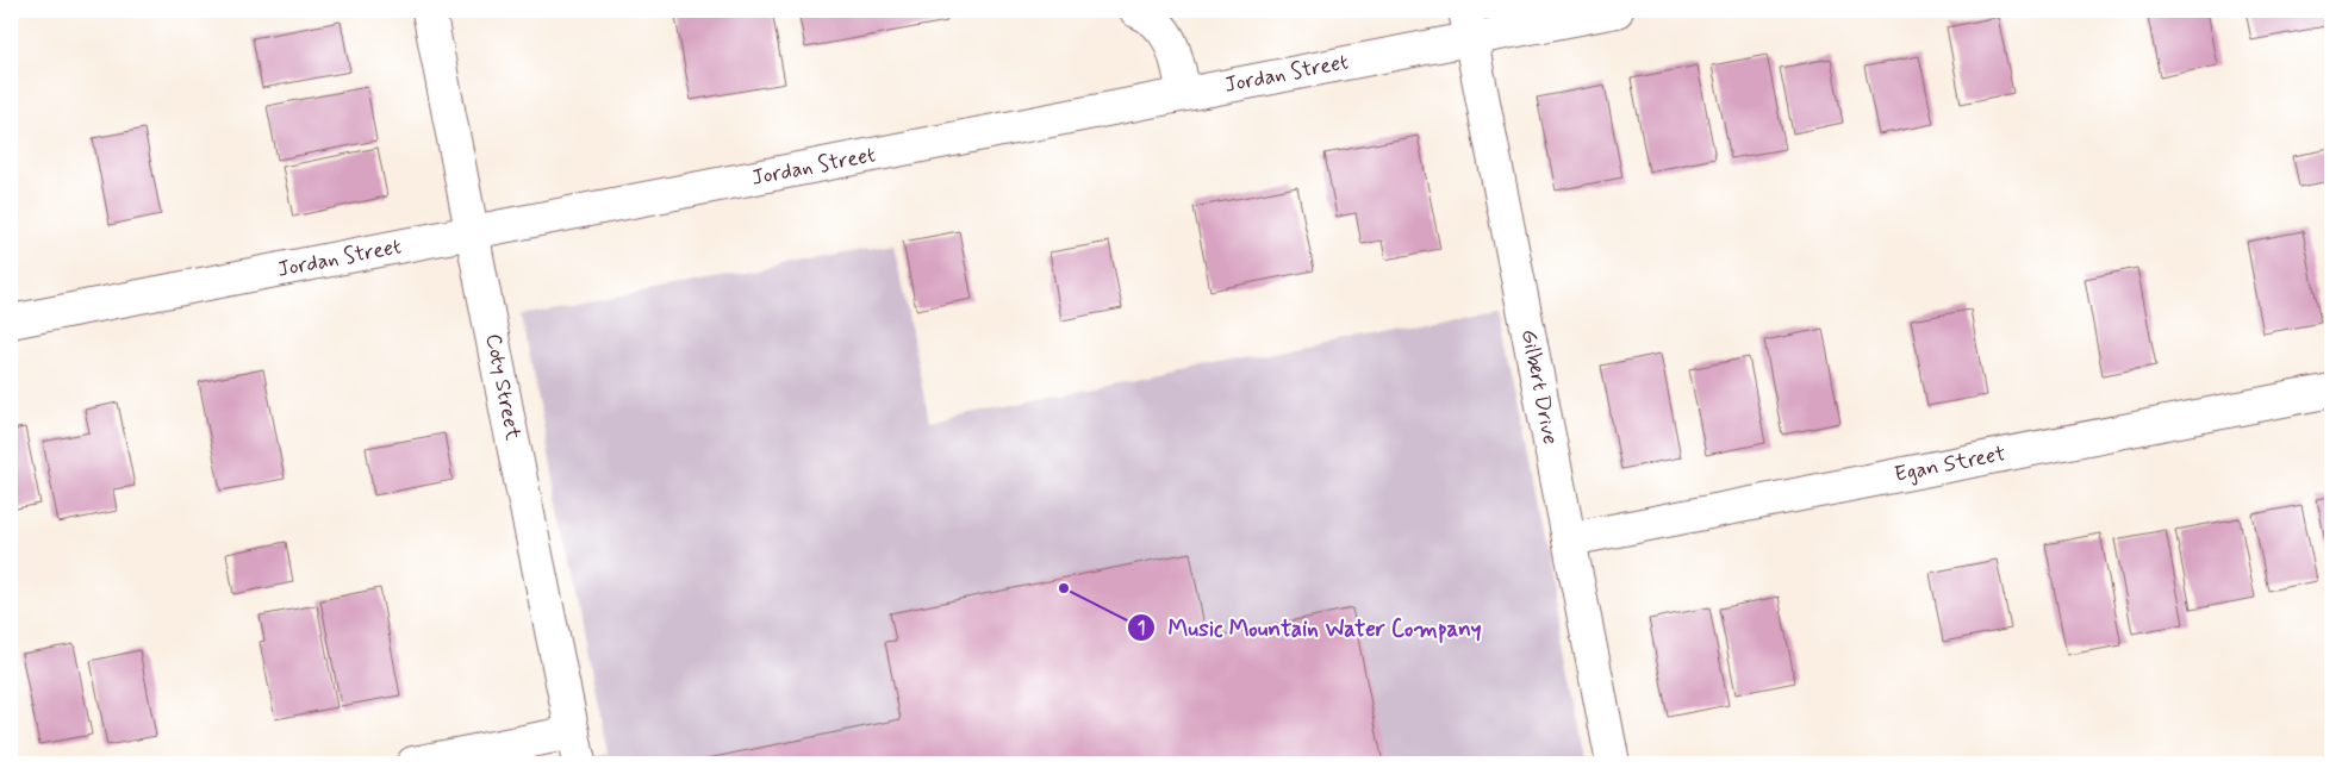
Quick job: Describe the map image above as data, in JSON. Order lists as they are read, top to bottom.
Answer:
{
  "streets": {
    "street": [
      "Jordan Street",
      "Coty Street",
      "Gilbert Drive",
      "Egan Street"
    ]
  },
  "crossings": [
    ["Jordan Street", "Coty Street"],
    ["Jordan Street", "Gilbert Drive"],
    ["Gilbert Drive", "Egan Street"]
  ],
  "places": ["Music Mountain Water Company"]
}
